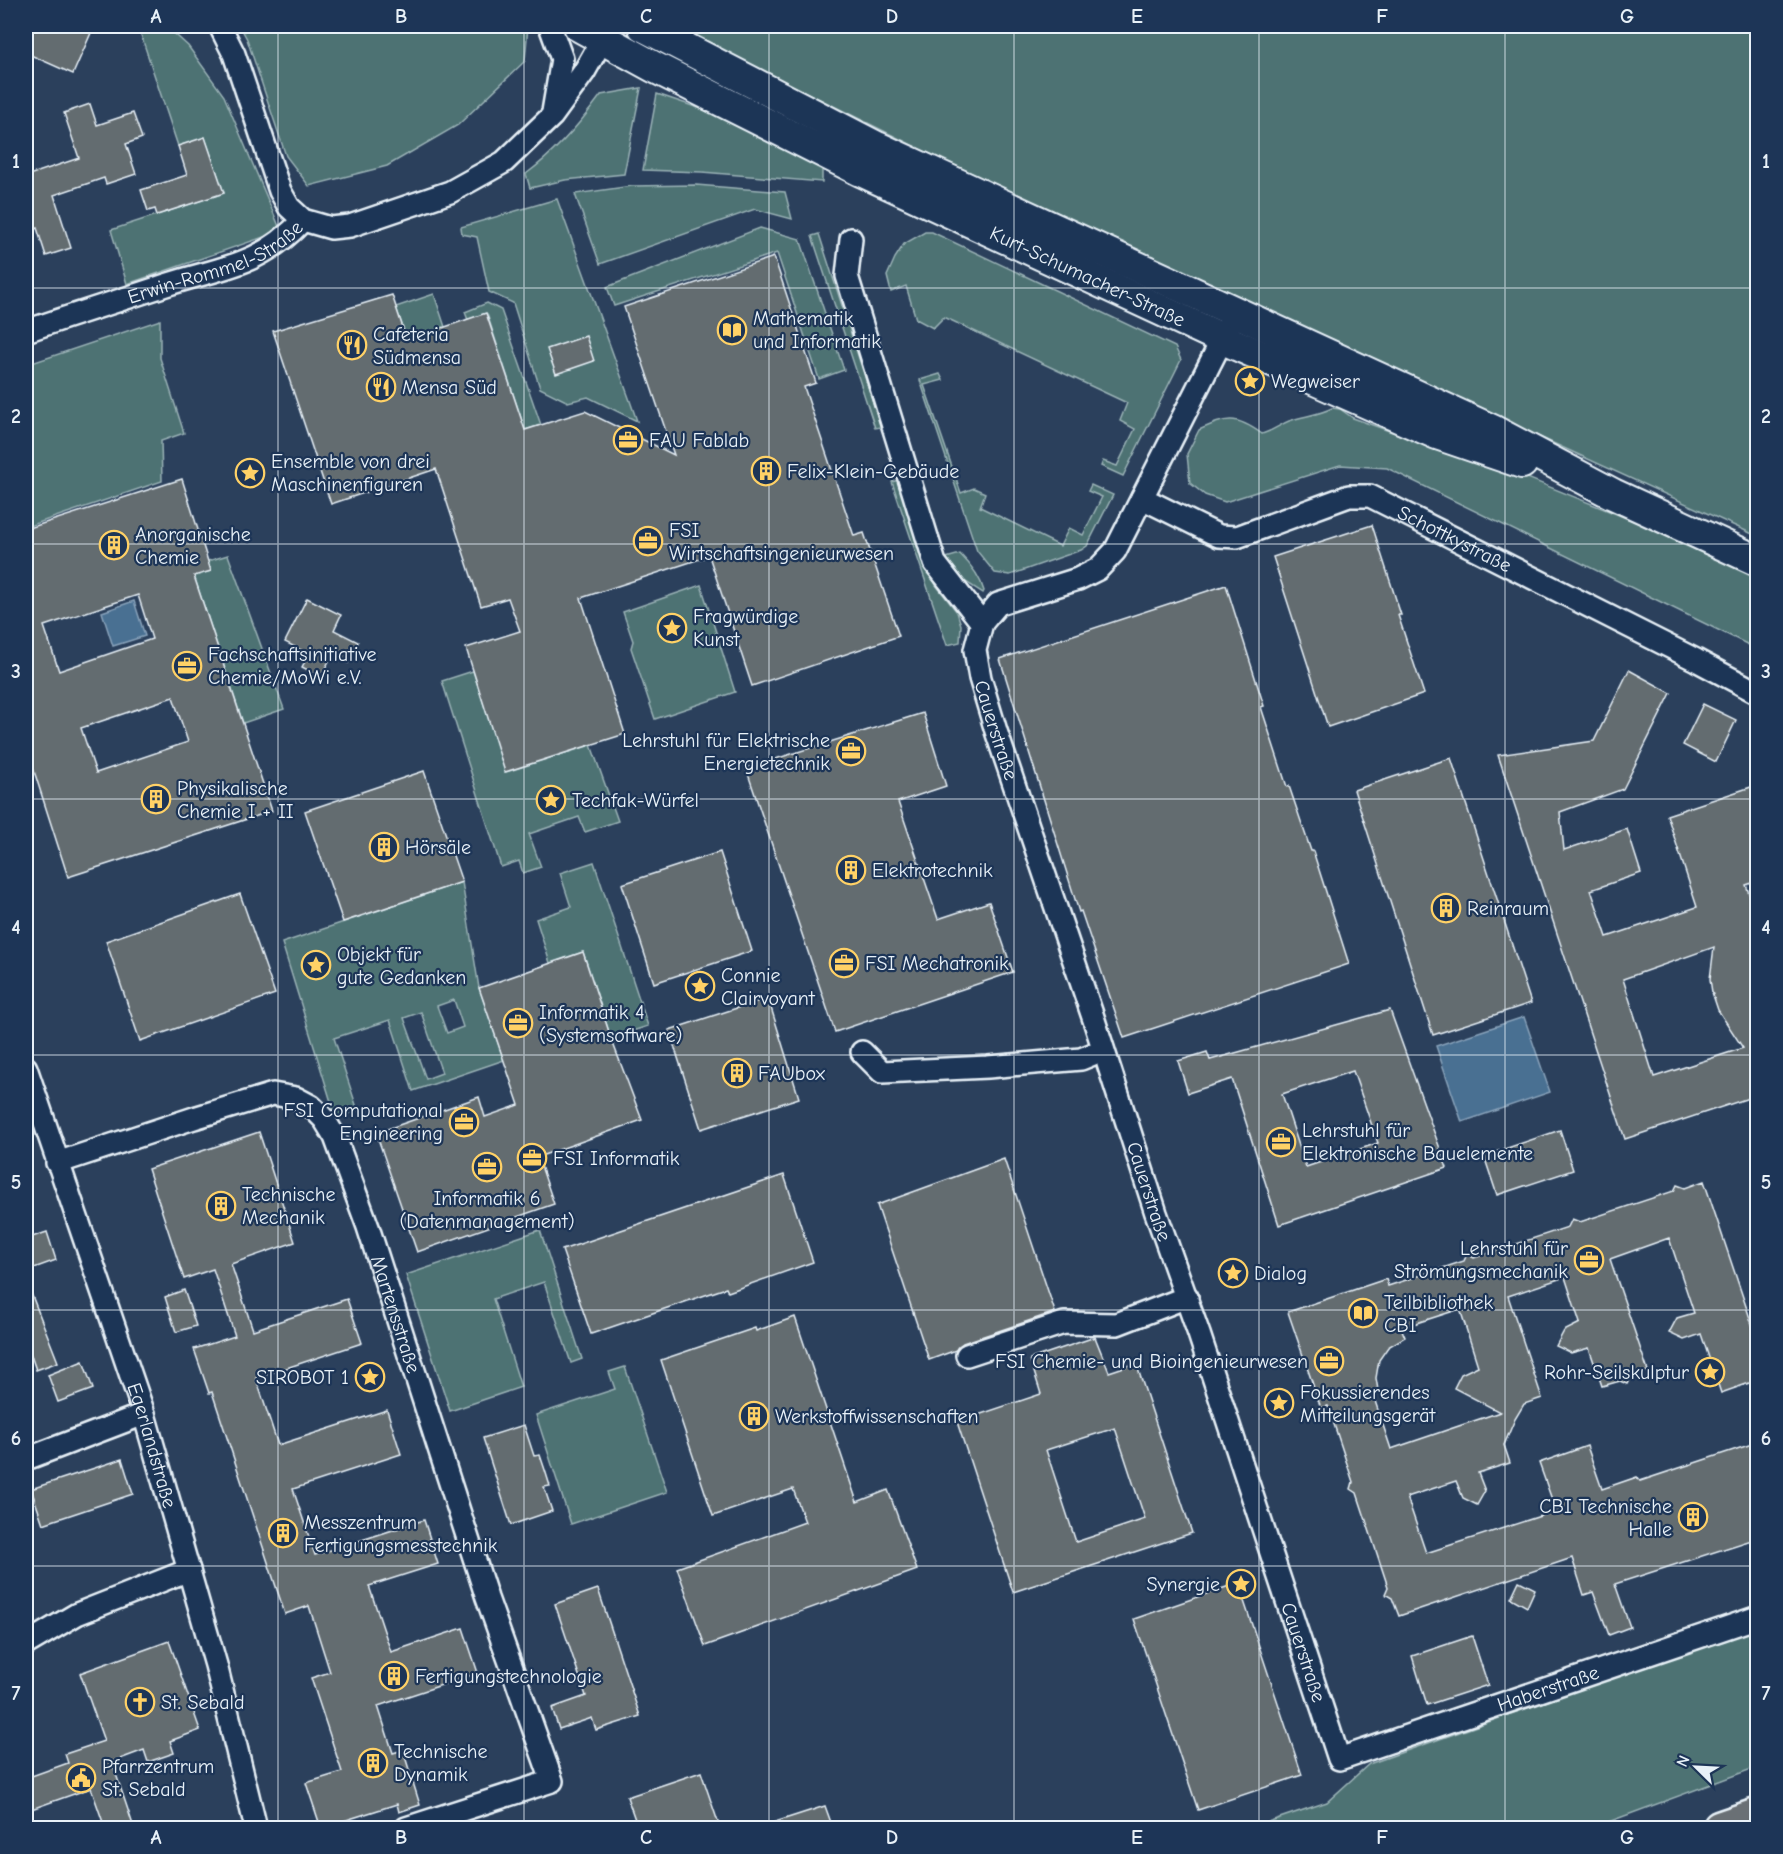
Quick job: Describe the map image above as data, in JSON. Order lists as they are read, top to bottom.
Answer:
{
  "streets": {
    "main road": ["Kurt-Schumacher-Straße"],
    "street": [
      "Erwin-Rommel-Straße",
      "Schottkystraße",
      "Cauerstraße",
      "Martensstraße",
      "Egerlandstraße",
      "Haberstraße"
    ]
  },
  "crossings": [
    ["Erwin-Rommel-Straße", "Kurt-Schumacher-Straße"],
    ["Cauerstraße", "Haberstraße"],
    ["Martensstraße", "Egerlandstraße"]
  ],
  "places": {
    "library": ["Mathematik und Informatik", "Teilbibliothek CBI"],
    "restaurant": ["Cafeteria Südmensa", "Mensa Süd"],
    "place": [
      "Wegweiser",
      "Ensemble von drei Maschinenfiguren",
      "Fragwürdige Kunst",
      "Techfak-Würfel",
      "Objekt für gute Gedanken",
      "Connie Clairvoyant",
      "Dialog",
      "Rohr-Seilskulptur",
      "SIROBOT 1",
      "Fokussierendes Mitteilungsgerät",
      "Synergie"
    ],
    "office": [
      "FAU Fablab",
      "FSI Wirtschaftsingenieurwesen",
      "Fachschaftsinitiative Chemie/MoWi e.V.",
      "Lehrstuhl für Elektrische Energietechnik",
      "FSI Mechatronik",
      "Informatik 4 (Systemsoftware)",
      "FSI Computational Engineering",
      "Lehrstuhl für Elektronische Bauelemente",
      "FSI Informatik",
      "Informatik 6 (Datenmanagement)",
      "Lehrstuhl für Strömungsmechanik",
      "FSI Chemie- und Bioingenieurwesen"
    ],
    "building": [
      "Felix-Klein-Gebäude",
      "Anorganische Chemie",
      "Physikalische Chemie I + II",
      "Hörsäle",
      "Elektrotechnik",
      "Reinraum",
      "FAUbox",
      "Technische Mechanik",
      "Werkstoffwissenschaften",
      "CBI Technische Halle",
      "Messzentrum Fertigungsmesstechnik",
      "Fertigungstechnologie",
      "Technische Dynamik"
    ],
    "church": ["St. Sebald"],
    "public building": ["Pfarrzentrum St. Sebald"]
  },
  "north": "top left",
  "grid": {
    "columns": [
      "A",
      "B",
      "C",
      "D",
      "E",
      "F",
      "G"
    ],
    "rows": [
      "1",
      "2",
      "3",
      "4",
      "5",
      "6",
      "7"
    ]
  }
}
